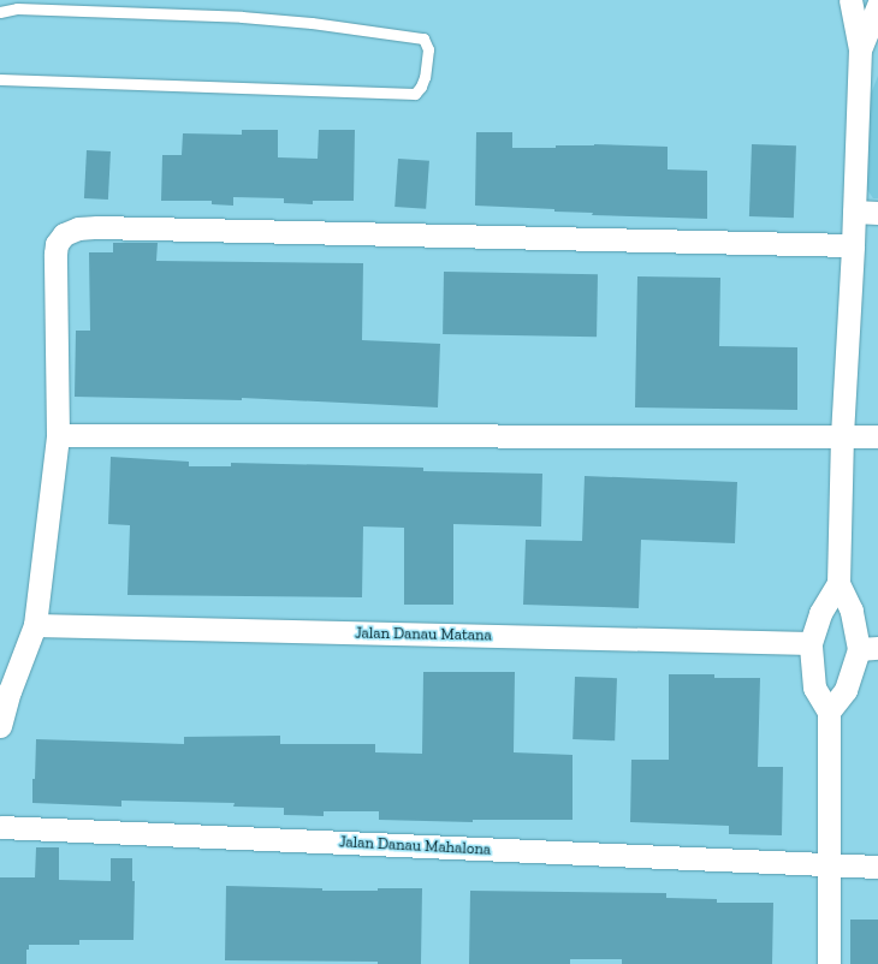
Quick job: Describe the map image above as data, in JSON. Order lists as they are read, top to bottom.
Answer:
{
  "streets": {
    "street": ["Jalan Danau Matana", "Jalan Danau Mahalona"]
  }
}
